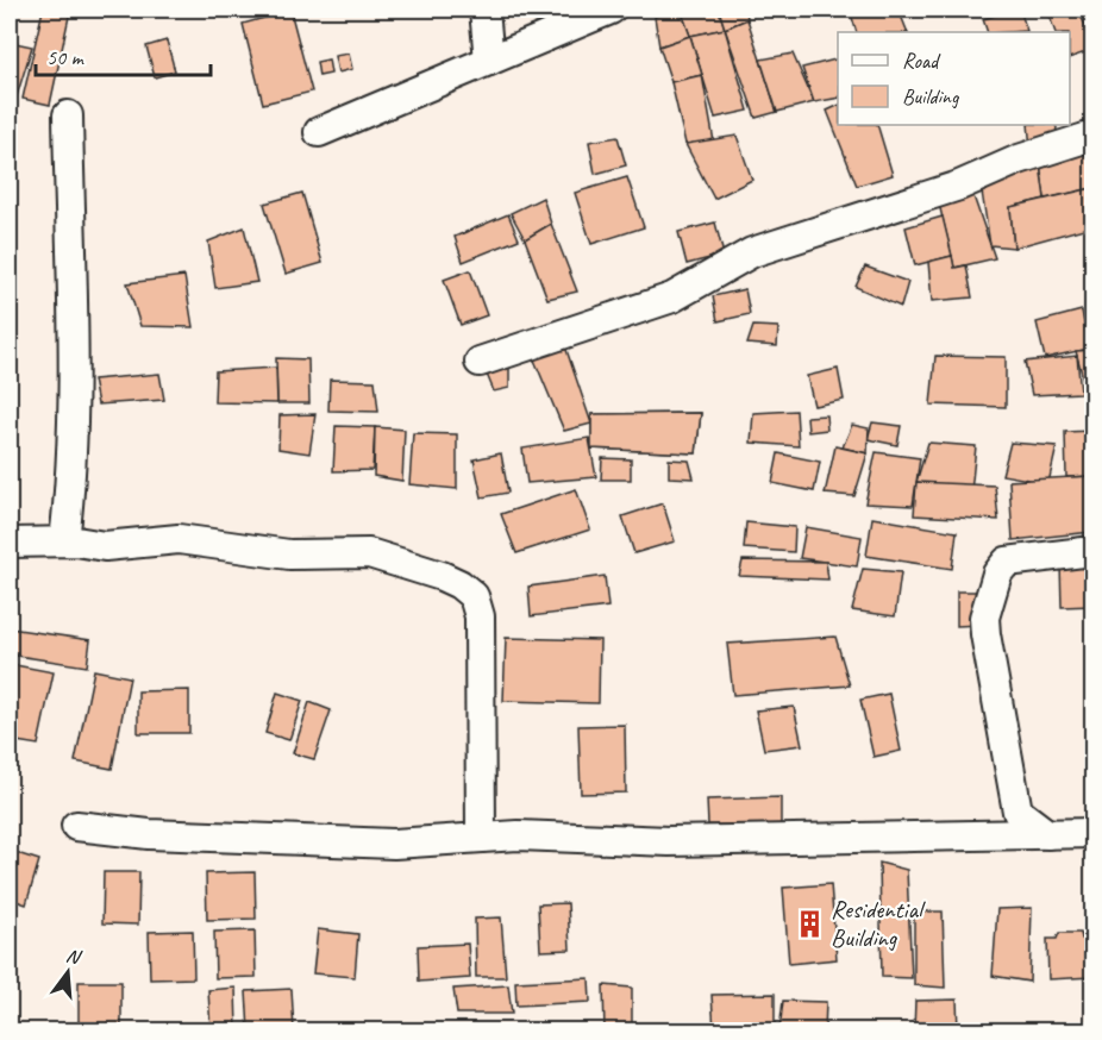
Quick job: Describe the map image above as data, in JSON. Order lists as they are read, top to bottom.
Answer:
{
  "places": {
    "building": ["Residential Building"]
  },
  "legend": ["Road", "Building"],
  "scale_bar": "50 m",
  "north": "top"
}
